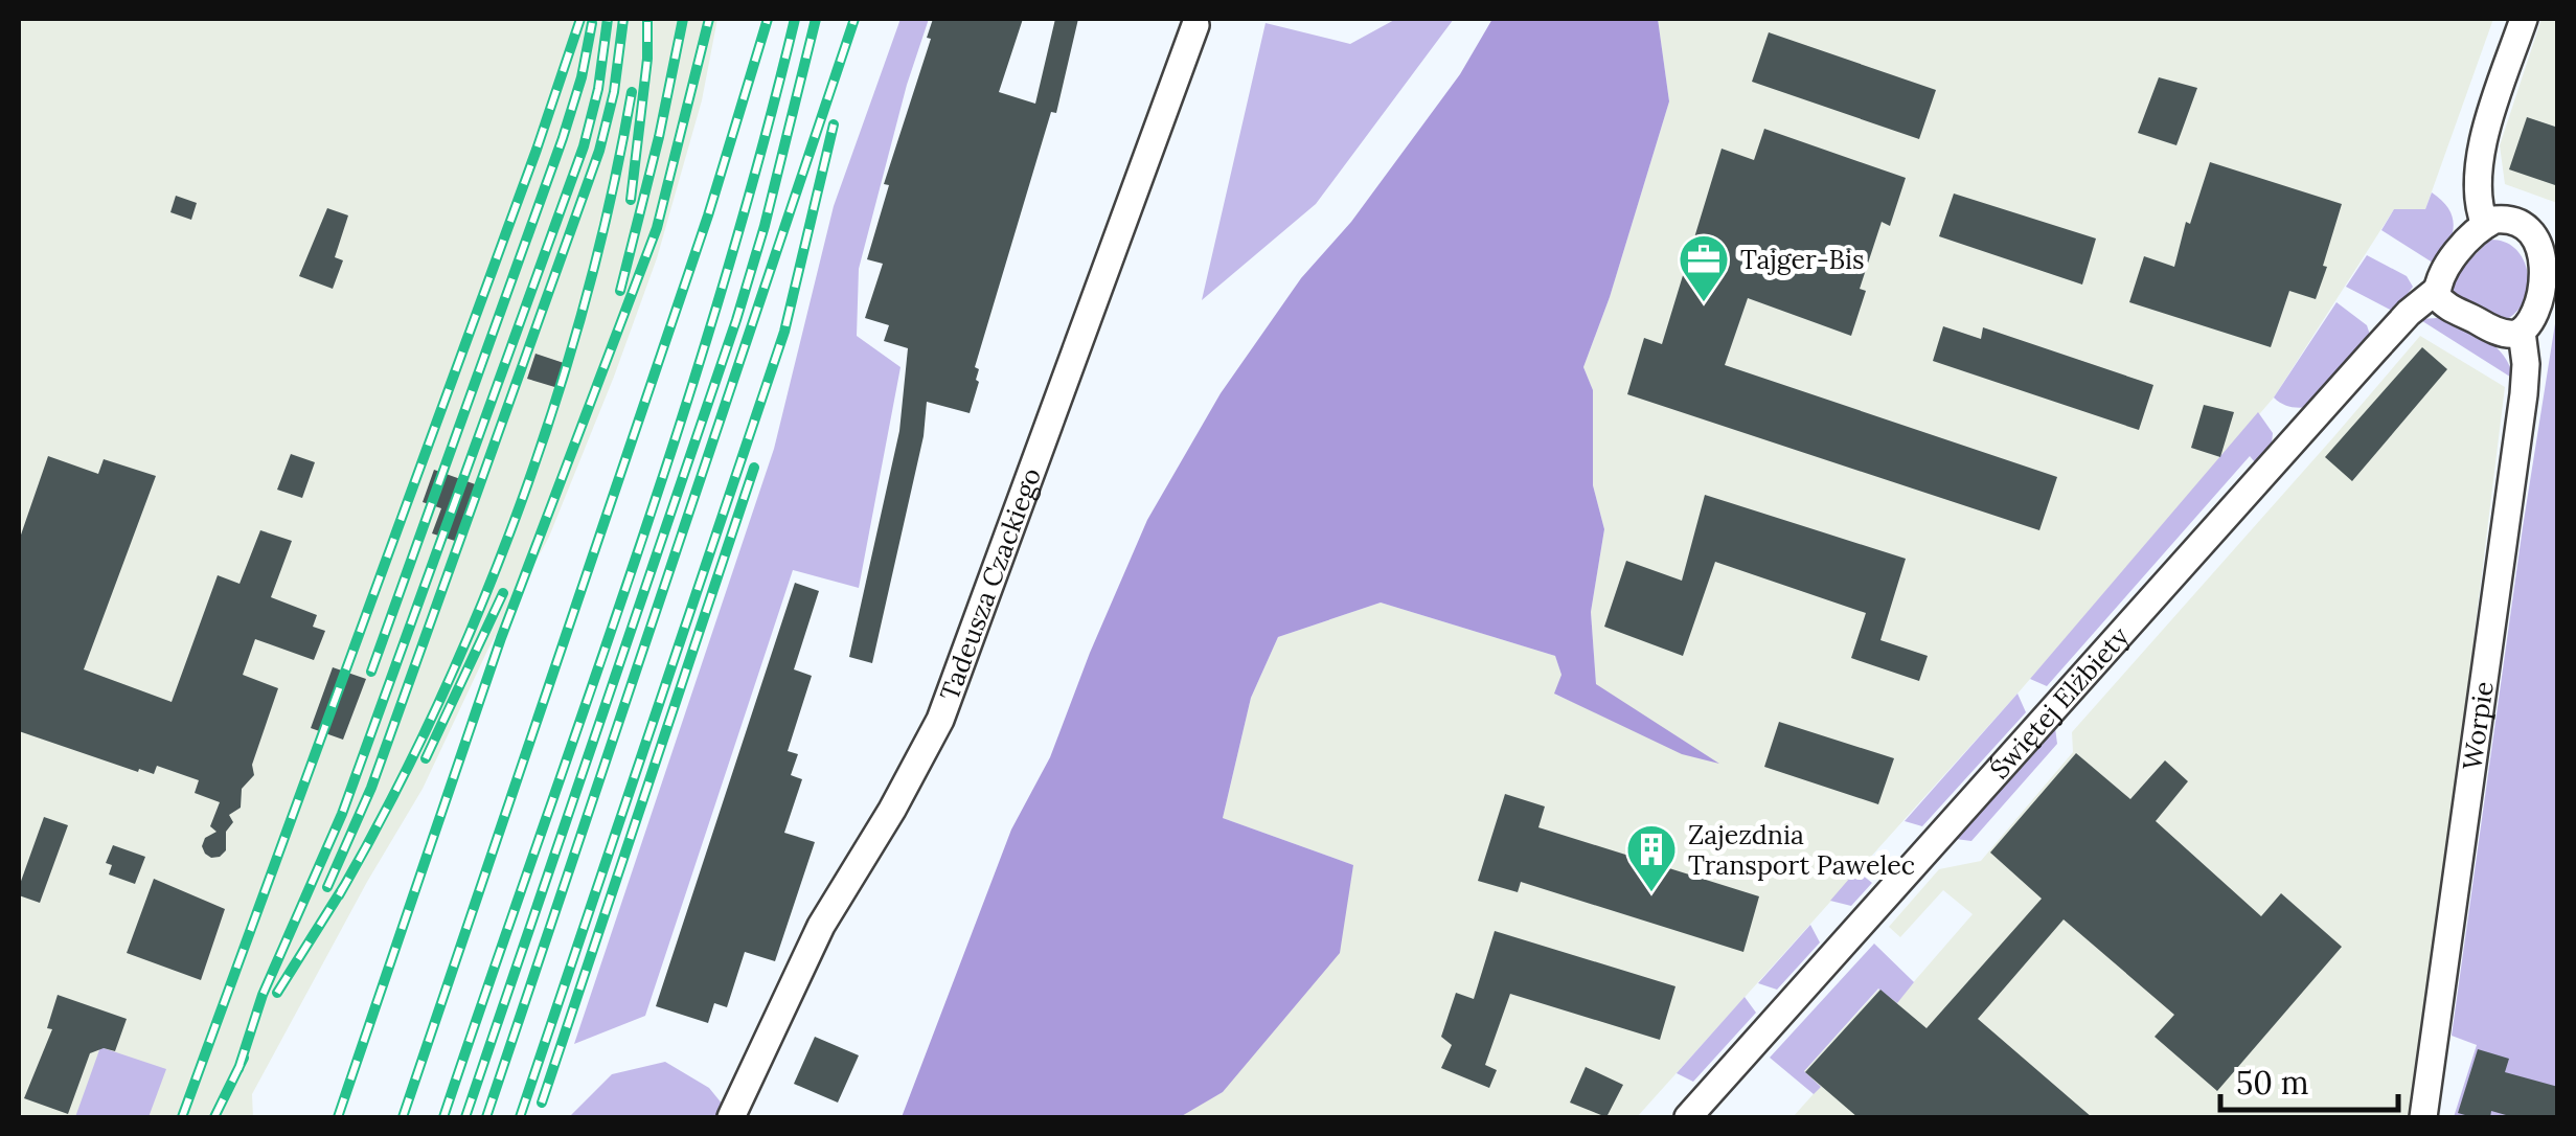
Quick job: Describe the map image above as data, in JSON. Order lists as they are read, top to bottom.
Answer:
{
  "streets": {
    "street": ["Tadeusza Czackiego", "Świętej Elżbiety", "Worpie"]
  },
  "crossings": [
    ["Świętej Elżbiety", "Worpie"]
  ],
  "places": {
    "office": ["Tajger-Bis"],
    "building": ["Zajezdnia Transport Pawelec"]
  },
  "scale_bar": "50 m"
}
